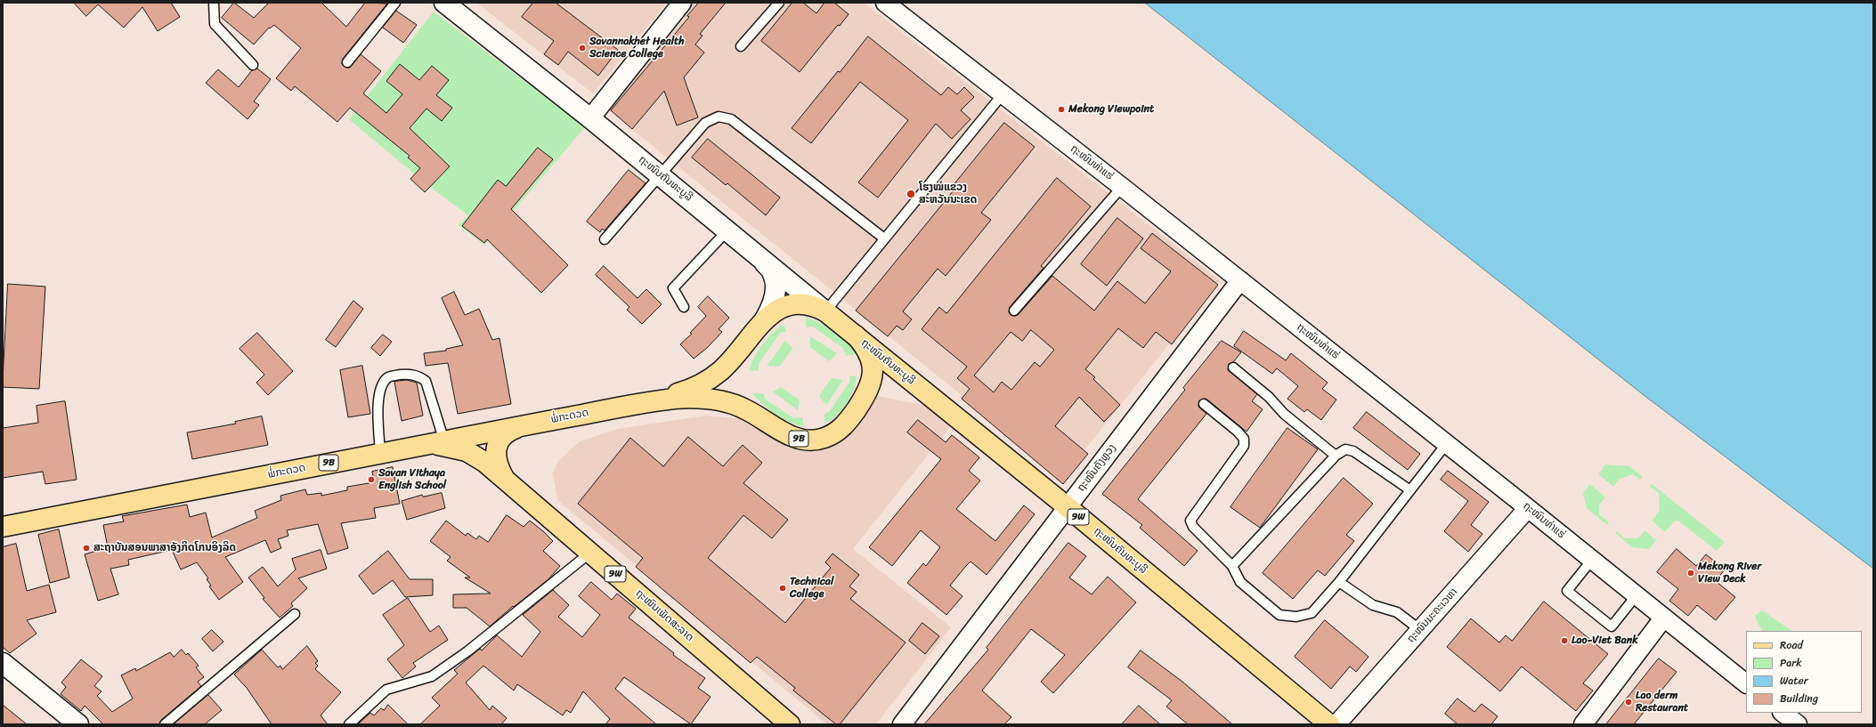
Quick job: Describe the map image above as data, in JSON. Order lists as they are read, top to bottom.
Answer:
{
  "streets": {
    "main road": [
      "ຖະໜົນຄັນທະບູລີ",
      "ພໍ່ກະດວດ",
      "9B",
      "9W",
      "ຖະໜົນເພັດສະລາດ"
    ],
    "street": ["ຖະໜົນທ່າແຮ່", "ຖະໜົນຄັງຫຼວງ", "ຖະໜົນມະຄະເວຫາ"]
  },
  "crossings": [
    ["ຖະໜົນທ່າແຮ່", "ຖະໜົນຄັງຫຼວງ"],
    ["ຖະໜົນທ່າແຮ່", "ຖະໜົນມະຄະເວຫາ"],
    ["ຖະໜົນຄັນທະບູລີ", "9B"],
    ["ຖະໜົນຄັນທະບູລີ", "ຖະໜົນຄັງຫຼວງ"],
    ["ພໍ່ກະດວດ", "9B"],
    ["ພໍ່ກະດວດ", "ຖະໜົນເພັດສະລາດ"]
  ],
  "places": [
    "Savannakhet Health Science College",
    "Mekong Viewpoint",
    "ໂຮງໝໍແຂວງ ສະຫວັນນະເຂດ",
    "Savan Vithaya English School",
    "ສະຖາບັນສອນພາສາອັງກິດໂກນອິງລິດ",
    "Mekong River View Deck",
    "Technical College",
    "Lao-Viet Bank",
    "Lao derm Restaurant"
  ],
  "legend": [
    "Road",
    "Park",
    "Water",
    "Building"
  ]
}
